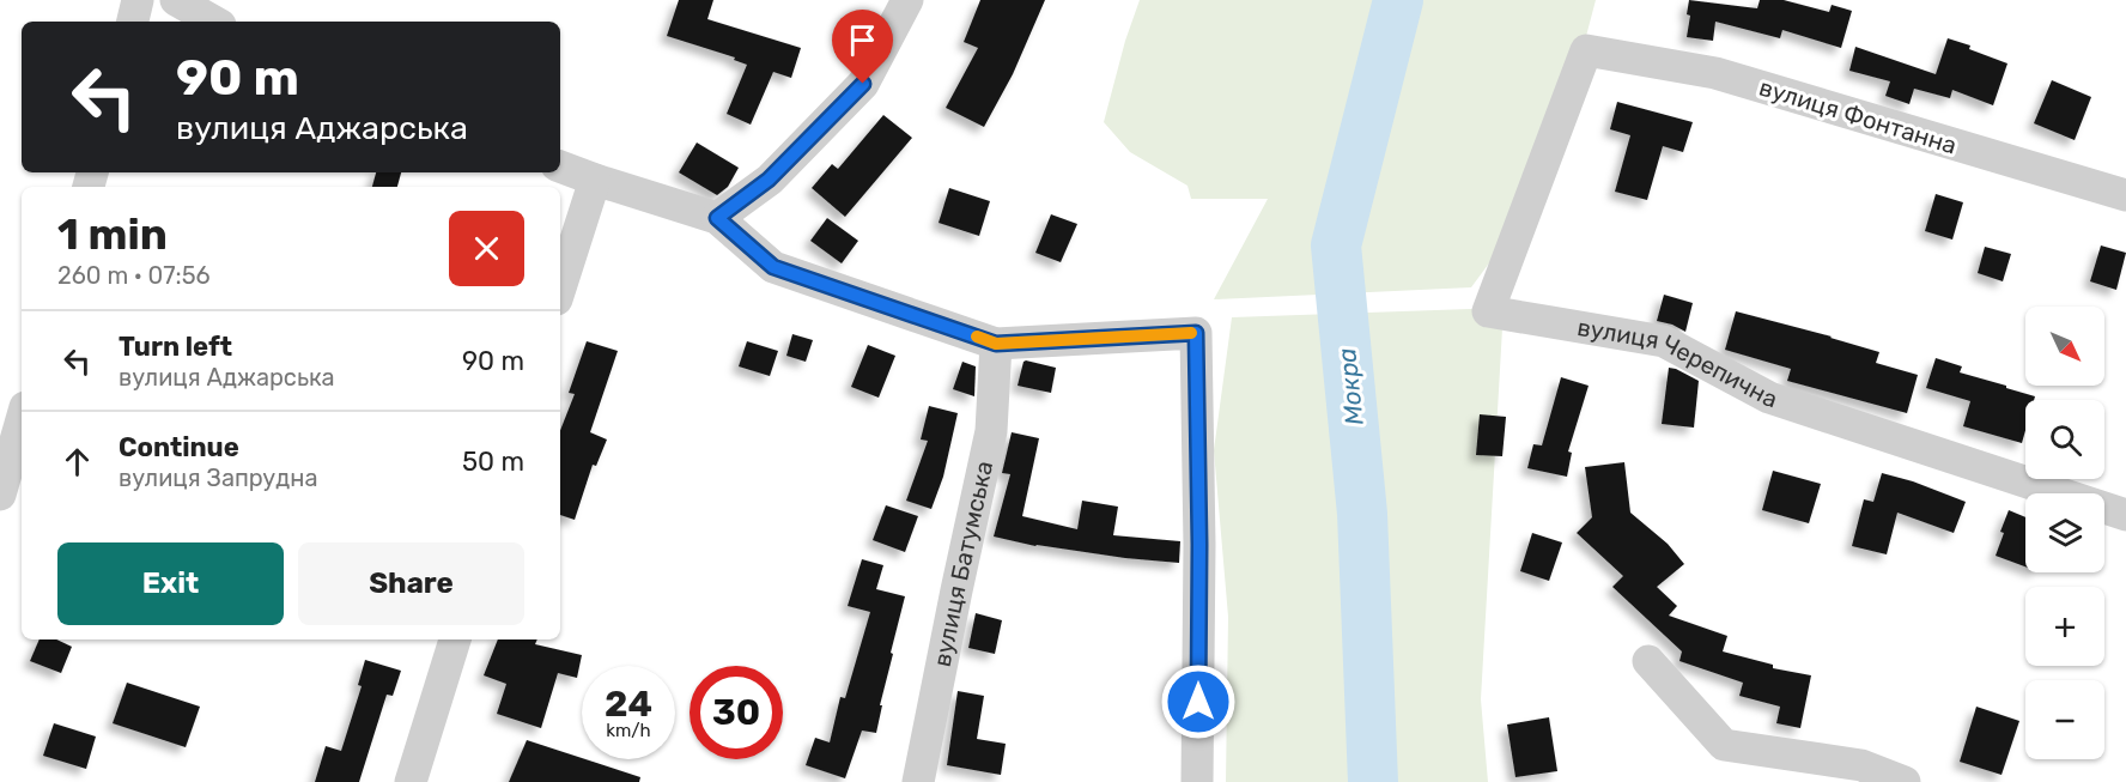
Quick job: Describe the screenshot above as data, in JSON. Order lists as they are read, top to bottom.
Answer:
{
  "streets": {
    "street": ["вулиця Фонтанна", "вулиця Черепична", "вулиця Батумська"]
  },
  "crossings": [
    ["вулиця Фонтанна", "вулиця Черепична"]
  ],
  "water": ["Мокра"],
  "north": "bottom right",
  "page": {
    "turn": ["90 m", "вулиця Аджарська"],
    "heading": ["1 min", "260 m · 07:56"],
    "map_buttons": ["+", "−"],
    "list": [
      {
        "name": "Turn left",
        "note": "вулиця Аджарська",
        "value": "90 m"
      },
      {
        "name": "Continue",
        "note": "вулиця Запрудна",
        "value": "50 m"
      }
    ],
    "buttons": ["Exit", "Share"],
    "speed": "24 km/h",
    "limit": "30"
  }
}
